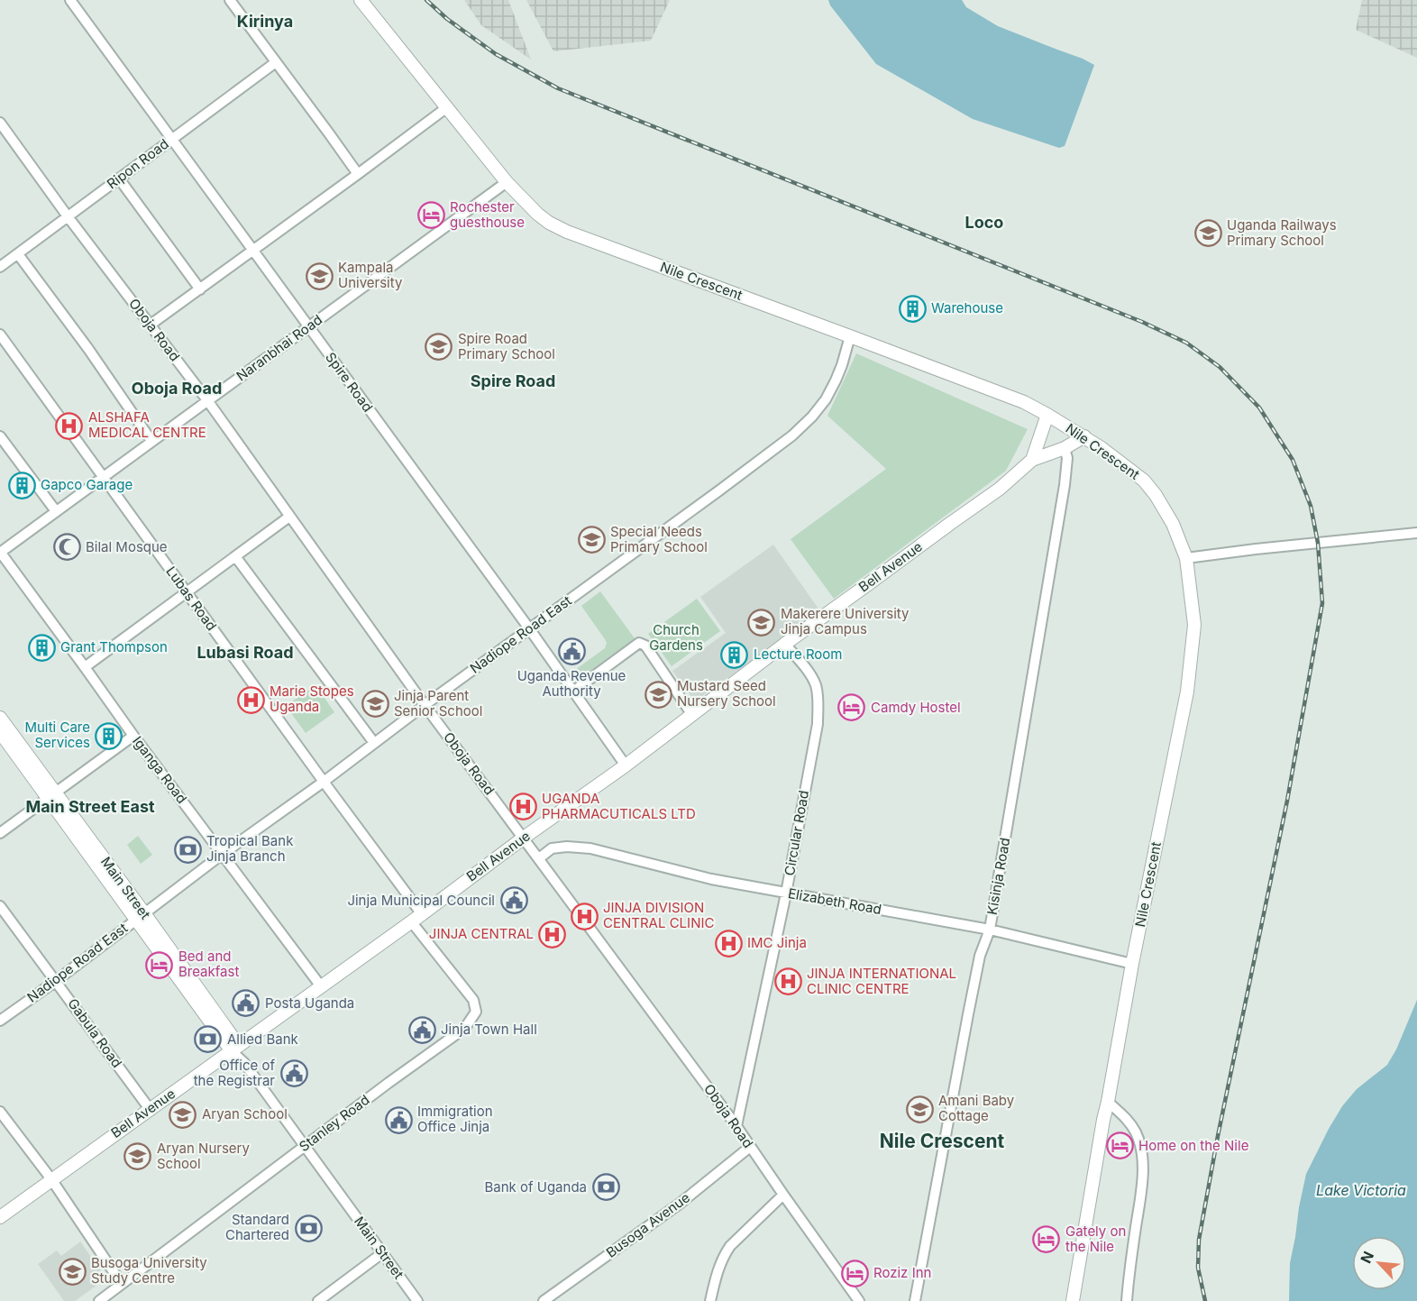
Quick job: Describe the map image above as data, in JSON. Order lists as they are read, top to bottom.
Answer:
{
  "streets": {
    "street": [
      "Ripon Road",
      "Nile Crescent",
      "Oboja Road",
      "Naranbhai Road",
      "Spire Road",
      "Bell Avenue",
      "Lubas Road",
      "Nadiope Road East",
      "Iganga Road",
      "Circular Road",
      "Kisinja Road",
      "Main Street",
      "Elizabeth Road",
      "Gabula Road",
      "Stanley Road",
      "Busoga Avenue"
    ]
  },
  "crossings": [
    ["Ripon Road", "Oboja Road"],
    ["Ripon Road", "Spire Road"],
    ["Nile Crescent", "Naranbhai Road"],
    ["Nile Crescent", "Bell Avenue"],
    ["Nile Crescent", "Nadiope Road East"],
    ["Nile Crescent", "Elizabeth Road"],
    ["Oboja Road", "Naranbhai Road"],
    ["Oboja Road", "Bell Avenue"],
    ["Oboja Road", "Nadiope Road East"],
    ["Oboja Road", "Circular Road"],
    ["Oboja Road", "Elizabeth Road"],
    ["Oboja Road", "Busoga Avenue"],
    ["Naranbhai Road", "Spire Road"],
    ["Naranbhai Road", "Lubas Road"],
    ["Naranbhai Road", "Iganga Road"],
    ["Spire Road", "Bell Avenue"],
    ["Spire Road", "Nadiope Road East"],
    ["Bell Avenue", "Lubas Road"],
    ["Bell Avenue", "Iganga Road"],
    ["Bell Avenue", "Circular Road"],
    ["Bell Avenue", "Main Street"],
    ["Bell Avenue", "Gabula Road"],
    ["Bell Avenue", "Stanley Road"],
    ["Lubas Road", "Nadiope Road East"],
    ["Lubas Road", "Stanley Road"],
    ["Nadiope Road East", "Iganga Road"],
    ["Nadiope Road East", "Main Street"],
    ["Nadiope Road East", "Gabula Road"],
    ["Circular Road", "Elizabeth Road"],
    ["Kisinja Road", "Elizabeth Road"],
    ["Main Street", "Stanley Road"]
  ],
  "districts": [
    "Kirinya",
    "Loco",
    "Spire Road",
    "Oboja Road",
    "Lubasi Road",
    "Main Street East",
    "Nile Crescent"
  ],
  "water": ["Lake Victoria"],
  "parks": ["Church Gardens"],
  "places": {
    "hotel": [
      "Rochester guesthouse",
      "Camdy Hostel",
      "Bed and Breakfast",
      "Home on the Nile",
      "Gately on the Nile",
      "Roziz Inn"
    ],
    "school or university": [
      "Uganda Railways Primary School",
      "Kampala University",
      "Spire Road Primary School",
      "Special Needs Primary School",
      "Makerere University Jinja Campus",
      "Mustard Seed Nursery School",
      "Jinja Parent Senior School",
      "Amani Baby Cottage",
      "Aryan School",
      "Aryan Nursery School",
      "Busoga University Study Centre"
    ],
    "building": [
      "Warehouse",
      "Gapco Garage",
      "Grant Thompson",
      "Lecture Room",
      "Multi Care Services"
    ],
    "hospital": [
      "ALSHAFA MEDICAL CENTRE",
      "Marie Stopes Uganda",
      "UGANDA PHARMACUTICALS LTD",
      "JINJA DIVISION CENTRAL CLINIC",
      "JINJA CENTRAL",
      "IMC Jinja",
      "JINJA INTERNATIONAL CLINIC CENTRE"
    ],
    "mosque": ["Bilal Mosque"],
    "public building": [
      "Uganda Revenue Authority",
      "Jinja Municipal Council",
      "Posta Uganda",
      "Jinja Town Hall",
      "Office of the Registrar",
      "Immigration Office Jinja"
    ],
    "bank": [
      "Tropical Bank Jinja Branch",
      "Allied Bank",
      "Bank of Uganda",
      "Standard Chartered"
    ]
  },
  "north": "top left"
}
